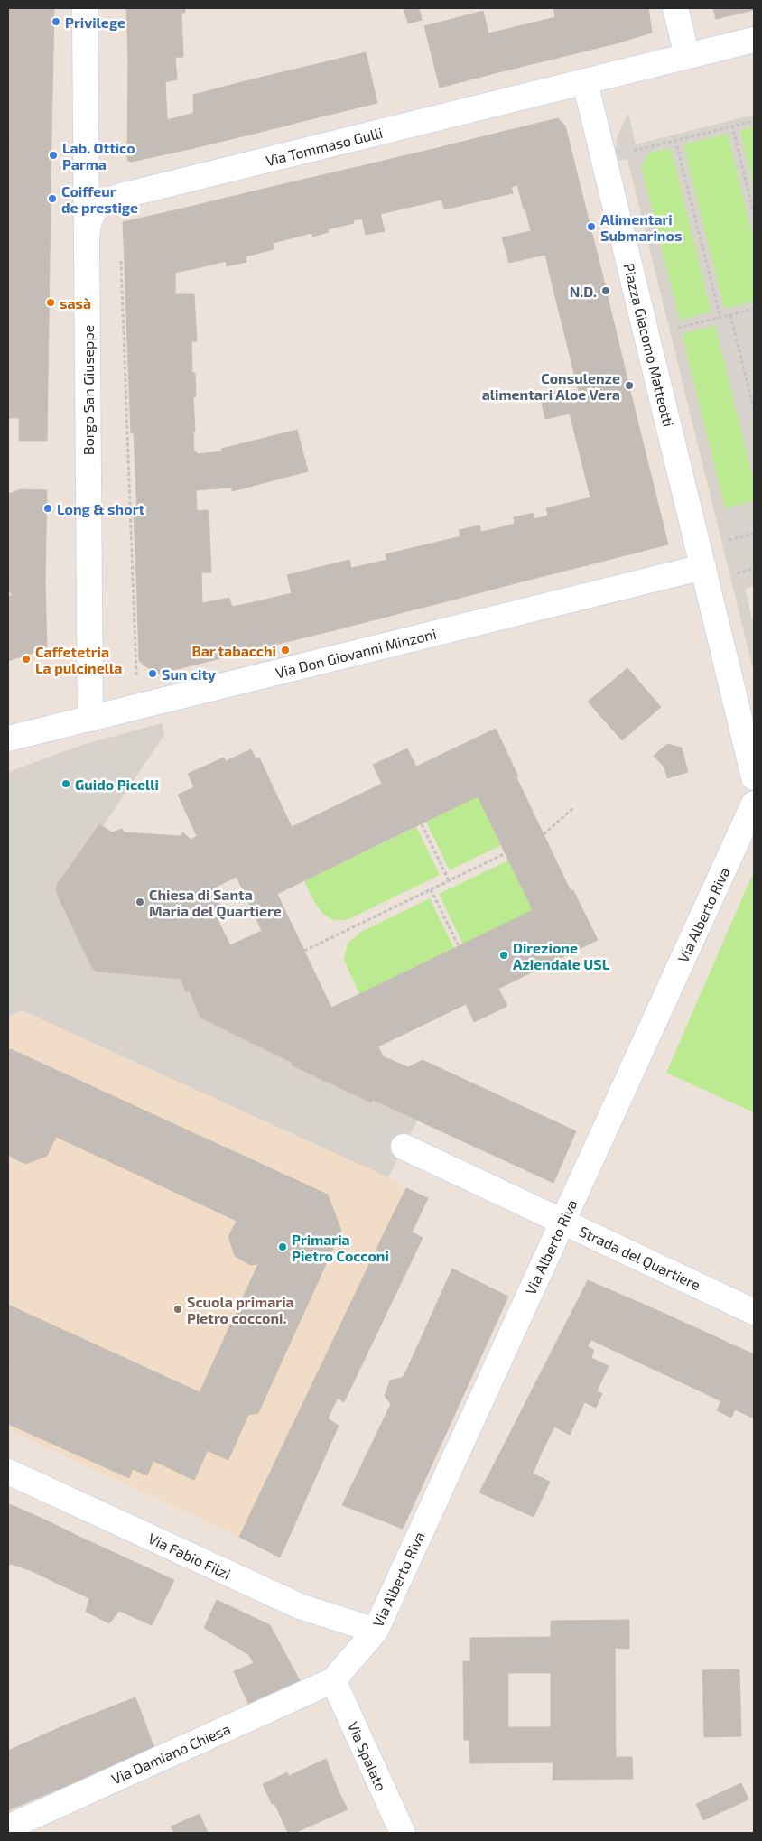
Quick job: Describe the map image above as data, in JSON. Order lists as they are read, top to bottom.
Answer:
{
  "streets": {
    "street": [
      "Via Tommaso Gulli",
      "Piazza Giacomo Matteotti",
      "Borgo San Giuseppe",
      "Via Don Giovanni Minzoni",
      "Via Alberto Riva",
      "Strada del Quartiere",
      "Via Fabio Filzi",
      "Via Damiano Chiesa",
      "Via Spalato"
    ]
  },
  "crossings": [
    ["Via Tommaso Gulli", "Piazza Giacomo Matteotti"],
    ["Via Tommaso Gulli", "Borgo San Giuseppe"],
    ["Piazza Giacomo Matteotti", "Via Don Giovanni Minzoni"],
    ["Borgo San Giuseppe", "Via Don Giovanni Minzoni"],
    ["Via Alberto Riva", "Strada del Quartiere"],
    ["Via Alberto Riva", "Via Fabio Filzi"],
    ["Via Alberto Riva", "Via Damiano Chiesa"],
    ["Via Alberto Riva", "Via Spalato"],
    ["Via Damiano Chiesa", "Via Spalato"]
  ],
  "places": [
    "Privilege",
    "Lab. Ottico Parma",
    "Coiffeur de prestige",
    "Alimentari Submarinos",
    "N.D.",
    "sasà",
    "Consulenze alimentari Aloe Vera",
    "Long & short",
    "Bar tabacchi",
    "Caffetetria La pulcinella",
    "Sun city",
    "Guido Picelli",
    "Chiesa di Santa Maria del Quartiere",
    "Direzione Aziendale USL",
    "Primaria Pietro Cocconi",
    "Scuola primaria Pietro cocconi."
  ]
}
